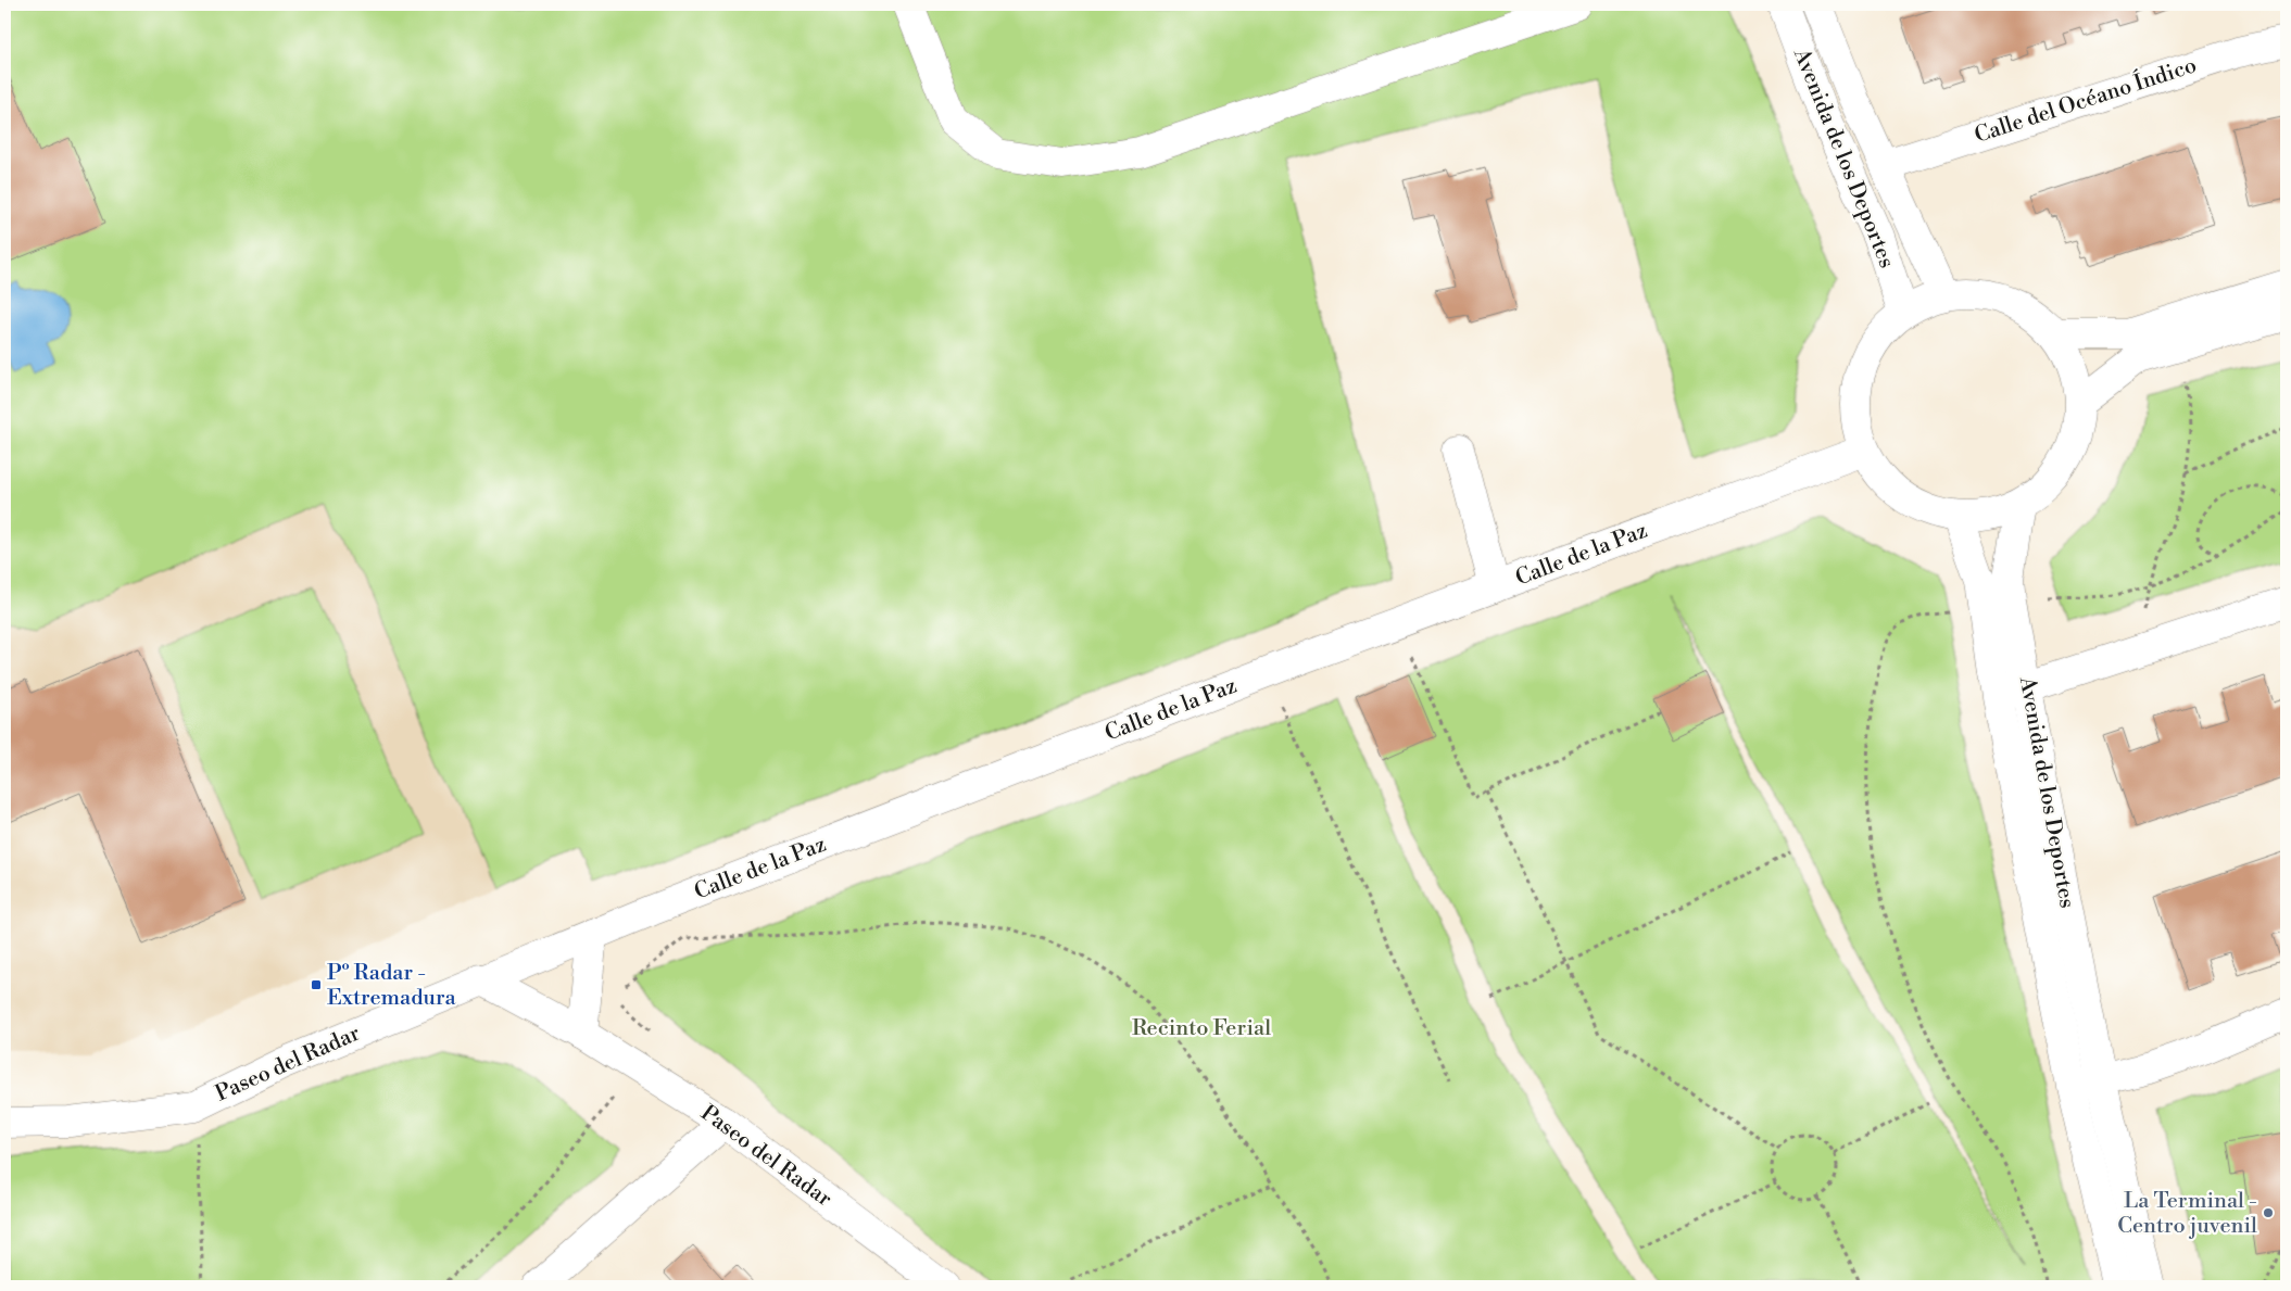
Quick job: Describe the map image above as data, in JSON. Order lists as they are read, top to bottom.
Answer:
{
  "streets": {
    "street": [
      "Calle del Océano Índico",
      "Avenida de los Deportes",
      "Calle de la Paz",
      "Paseo del Radar"
    ]
  },
  "crossings": [
    ["Calle del Océano Índico", "Avenida de los Deportes"],
    ["Calle de la Paz", "Paseo del Radar"]
  ],
  "parks": ["Recinto Ferial"],
  "places": {
    "transit": ["Pº Radar - Extremadura"],
    "other": ["La Terminal - Centro juvenil"]
  }
}
